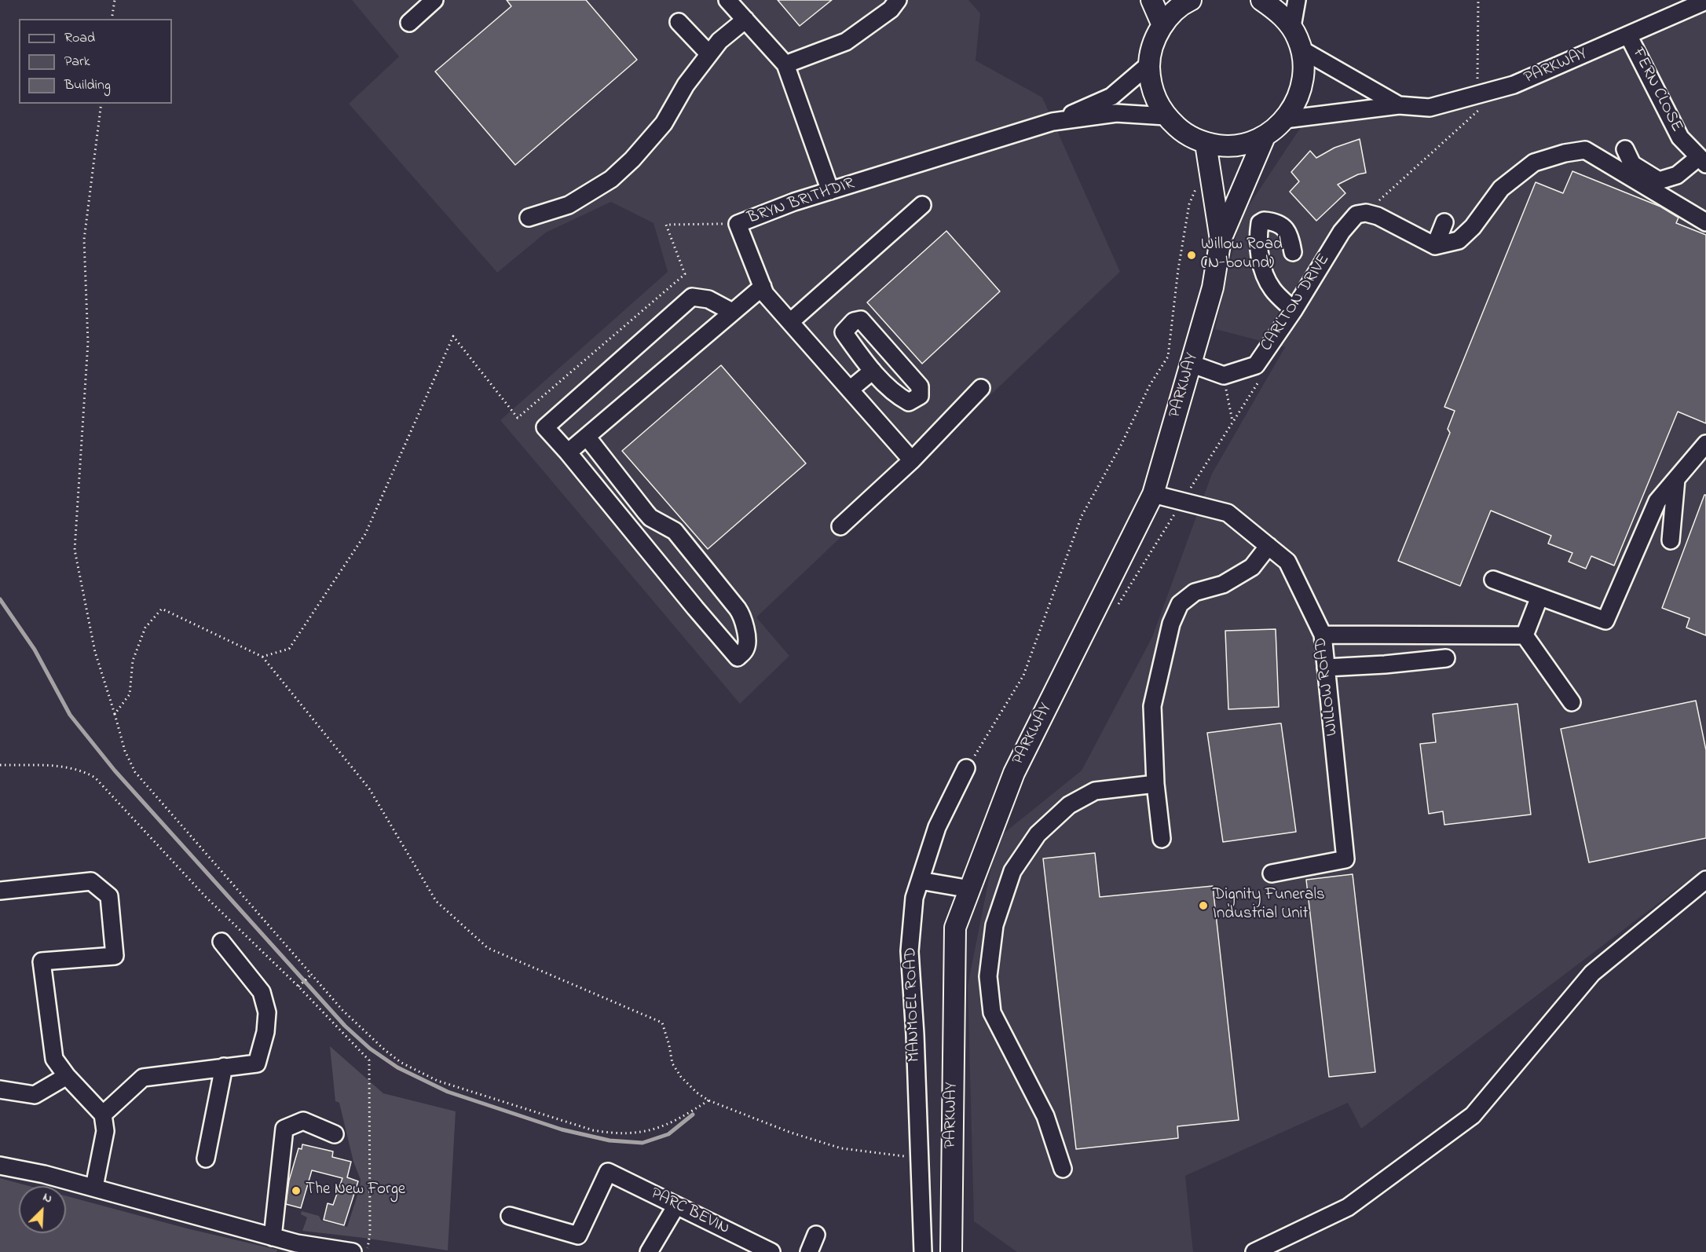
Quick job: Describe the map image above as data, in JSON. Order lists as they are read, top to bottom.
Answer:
{
  "streets": {
    "main road": ["PARKWAY"],
    "street": [
      "FERN CLOSE",
      "BRYN BRITHDIR",
      "CARLTON DRIVE",
      "WILLOW ROAD",
      "MANMOEL ROAD",
      "PARC BEVIN"
    ]
  },
  "crossings": [
    ["PARKWAY", "FERN CLOSE"],
    ["PARKWAY", "WILLOW ROAD"]
  ],
  "places": ["Willow Road (N-bound)", "Dignity Funerals Industrial Unit", "The New Forge"],
  "legend": ["Road", "Park", "Building"],
  "north": "top right"
}
